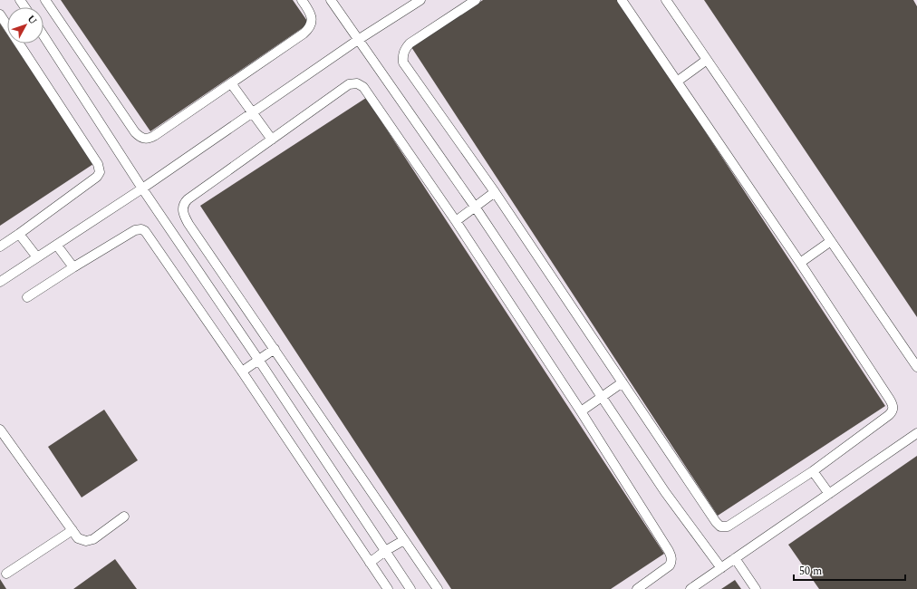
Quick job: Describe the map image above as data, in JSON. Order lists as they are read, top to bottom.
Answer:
{
  "scale_bar": "50 m",
  "north": "top right"
}
